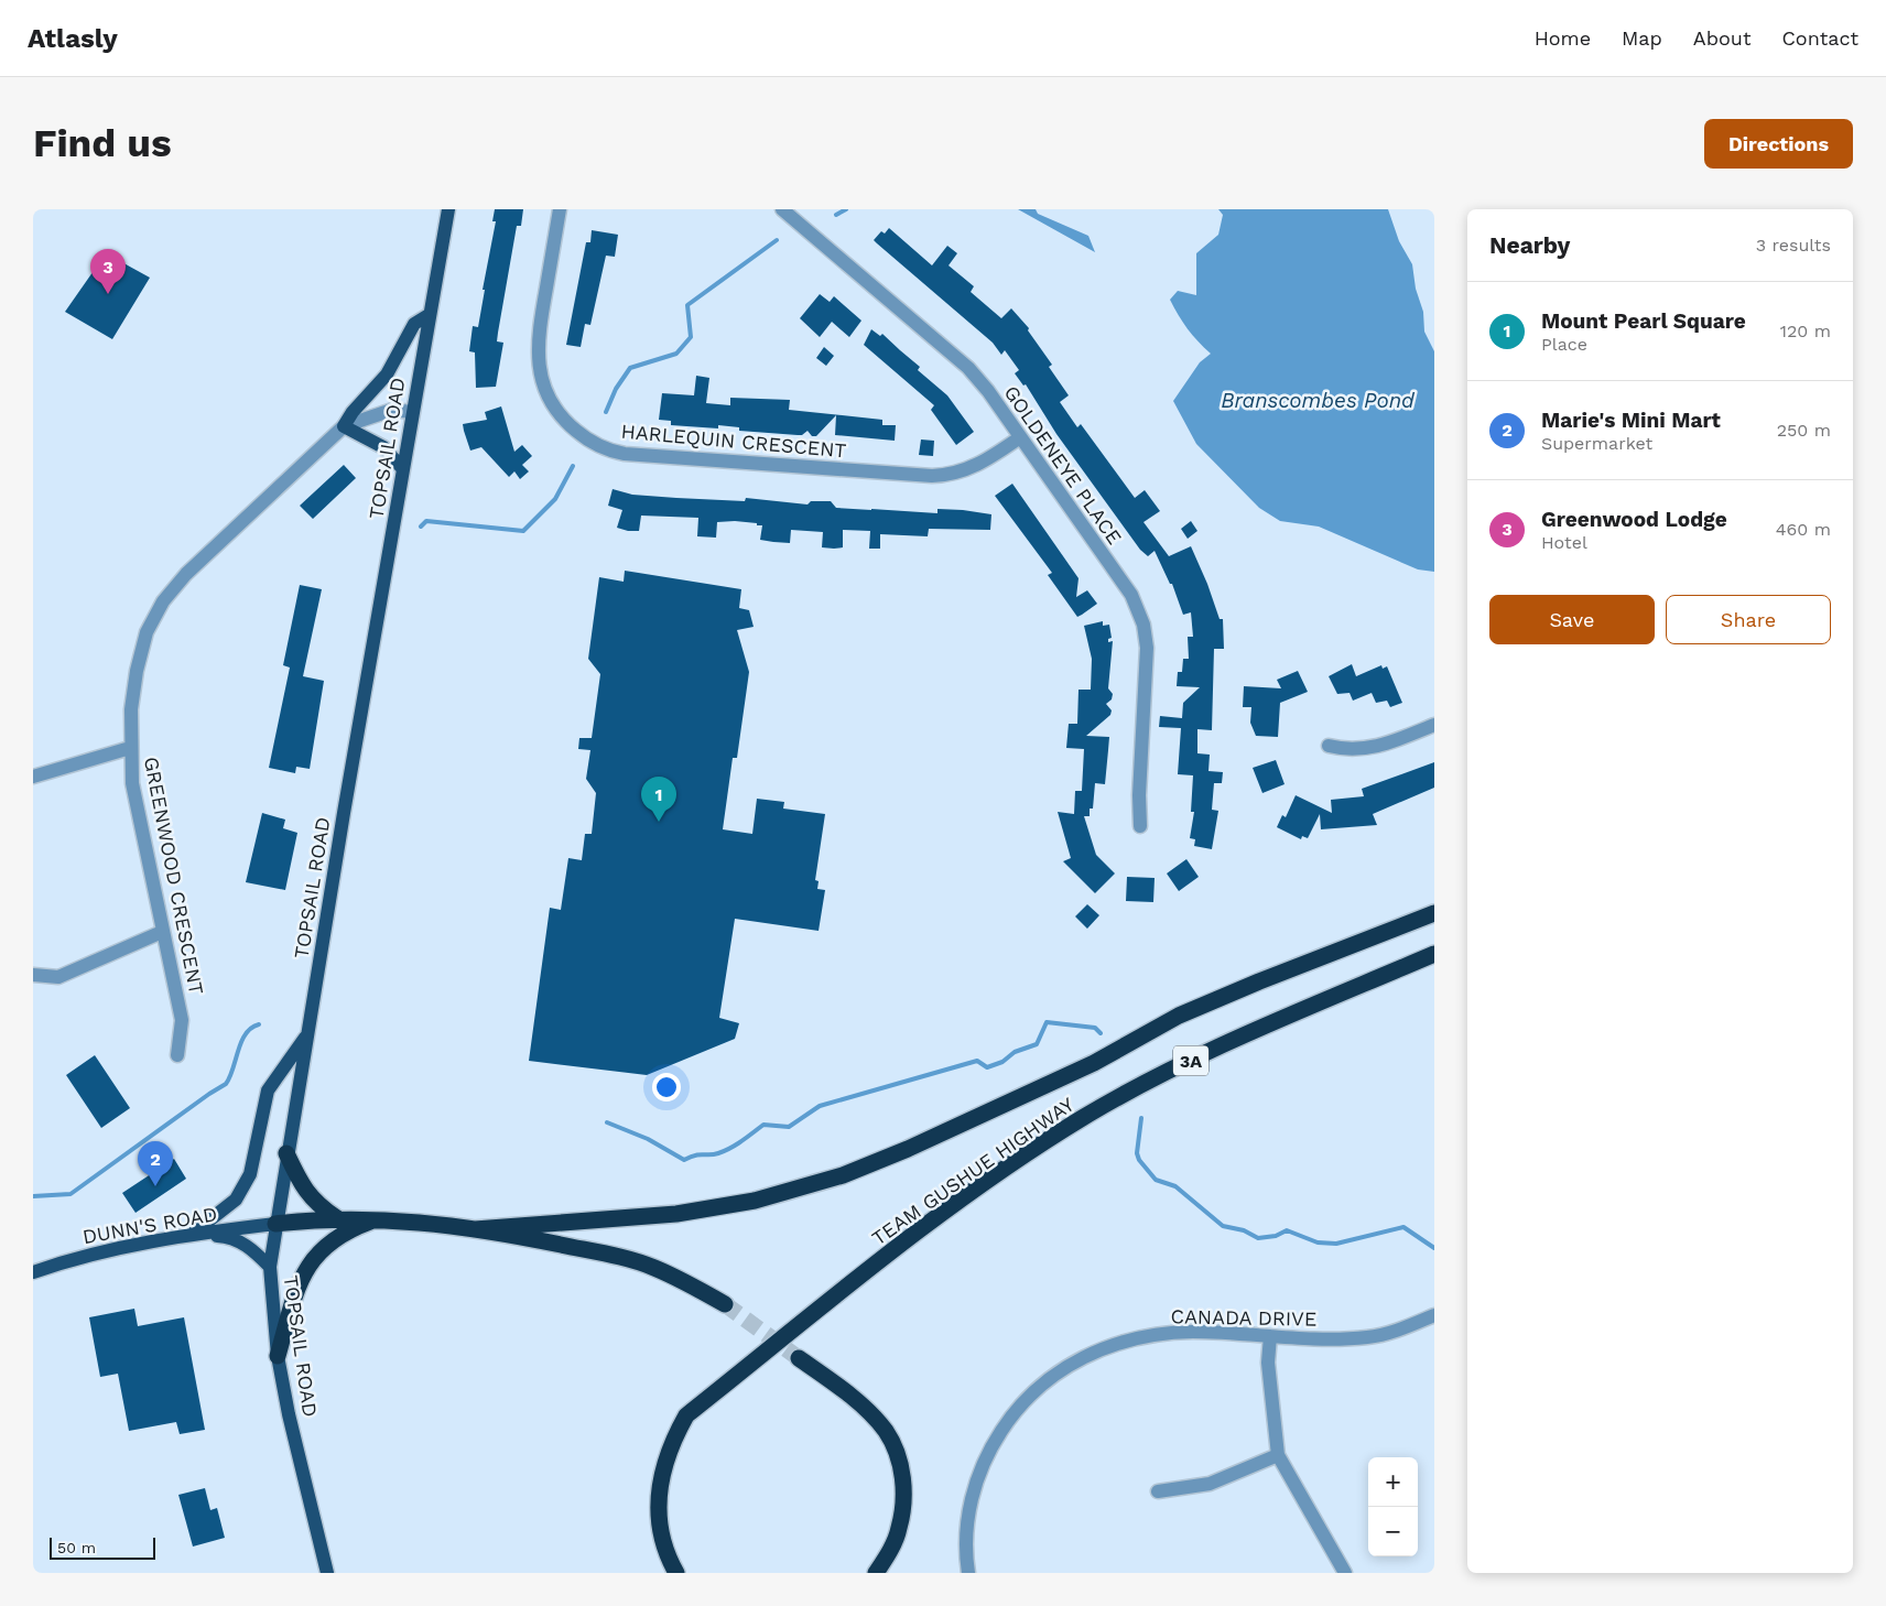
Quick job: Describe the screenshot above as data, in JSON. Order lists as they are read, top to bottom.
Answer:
{
  "streets": {
    "highway": ["3A", "TEAM GUSHUE HIGHWAY"],
    "main road": ["TOPSAIL ROAD", "DUNN'S ROAD"],
    "street": [
      "HARLEQUIN CRESCENT",
      "GOLDENEYE PLACE",
      "GREENWOOD CRESCENT",
      "CANADA DRIVE"
    ]
  },
  "crossings": [
    ["HARLEQUIN CRESCENT", "GOLDENEYE PLACE"],
    ["TOPSAIL ROAD", "GREENWOOD CRESCENT"],
    ["TOPSAIL ROAD", "DUNN'S ROAD"]
  ],
  "water": ["Branscombes Pond"],
  "scale_bar": "50 m",
  "page": {
    "header": "Atlasly",
    "nav": [
      "Home",
      "Map",
      "About",
      "Contact"
    ],
    "buttons": [
      "Directions",
      ["Save", "Share"]
    ],
    "title": "Find us",
    "heading": ["Nearby", "3 results"],
    "pins": ["3", "1", "2"],
    "list": [
      {
        "mark": "1",
        "name": "Mount Pearl Square",
        "note": "Place",
        "value": "120 m"
      },
      {
        "mark": "2",
        "name": "Marie's Mini Mart",
        "note": "Supermarket",
        "value": "250 m"
      },
      {
        "mark": "3",
        "name": "Greenwood Lodge",
        "note": "Hotel",
        "value": "460 m"
      }
    ],
    "map_buttons": ["+", "−"],
    "scale": "50 m"
  }
}
